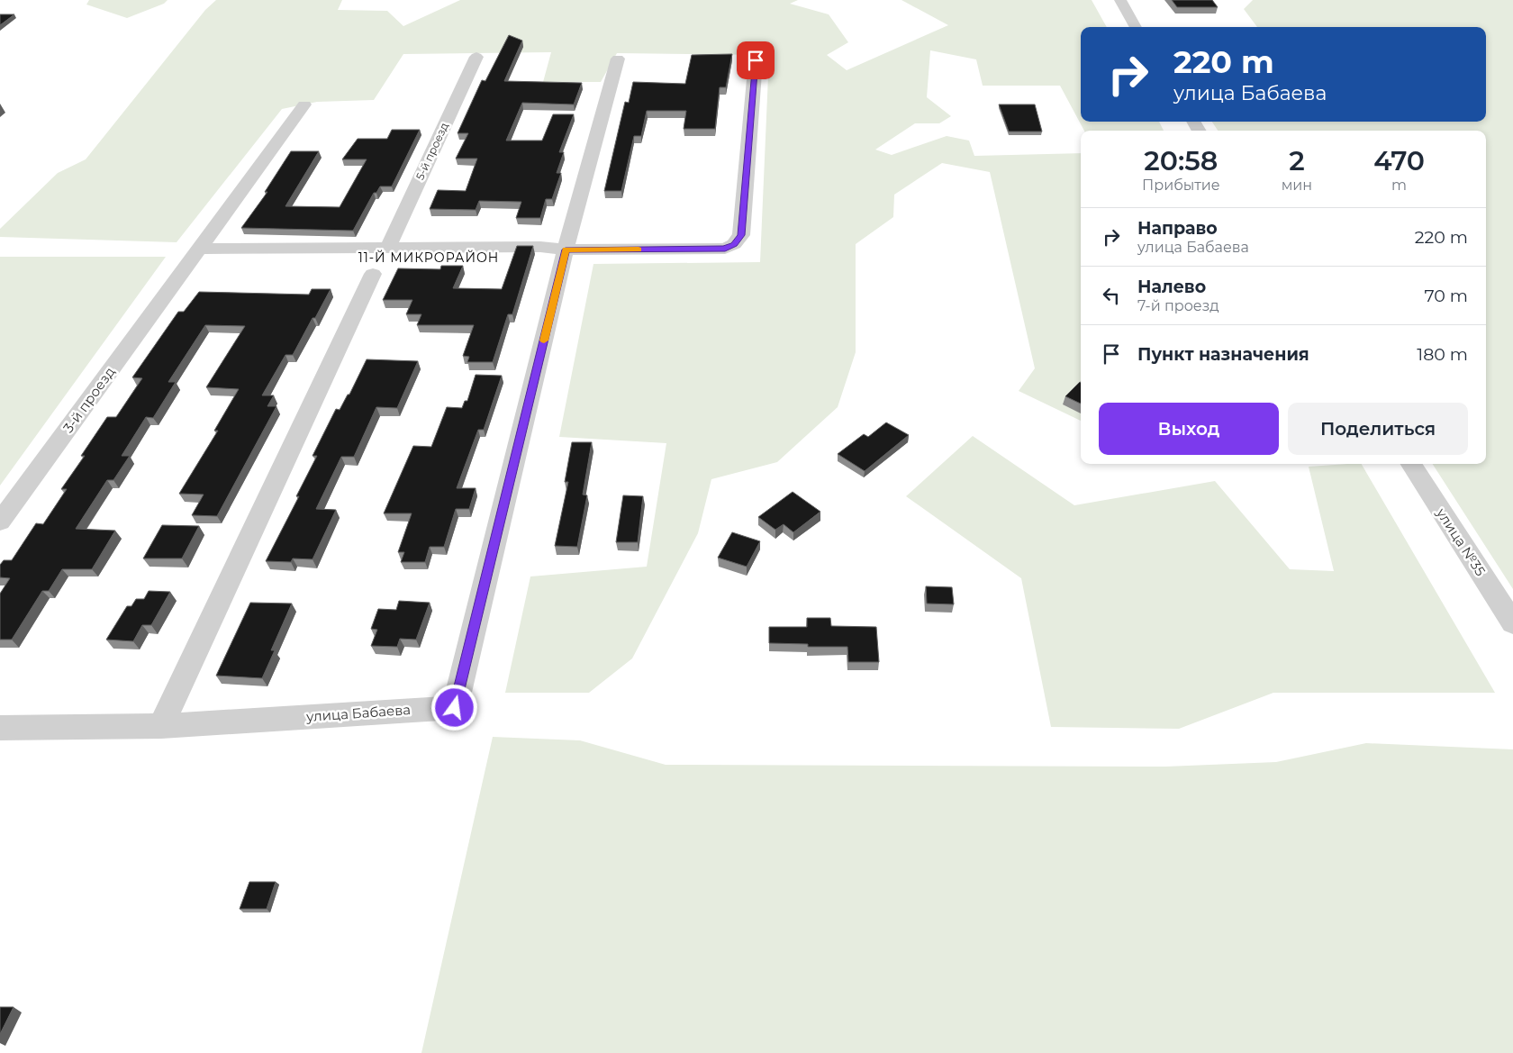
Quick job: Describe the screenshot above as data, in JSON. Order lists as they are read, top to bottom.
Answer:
{
  "streets": {
    "street": [
      "5-й проезд",
      "3-й проезд",
      "улица №35",
      "улица Бабаева"
    ]
  },
  "districts": ["11-Й МИКРОРАЙОН"],
  "page": {
    "turn": ["220 m", "улица Бабаева"],
    "eta": [
      "20:58",
      "Прибытие",
      "2",
      "мин",
      "470",
      "m"
    ],
    "list": [
      {
        "name": "Направо",
        "note": "улица Бабаева",
        "value": "220 m"
      },
      {
        "name": "Налево",
        "note": "7-й проезд",
        "value": "70 m"
      },
      {
        "name": "Пункт назначения",
        "value": "180 m"
      }
    ],
    "buttons": ["Выход", "Поделиться"]
  }
}
